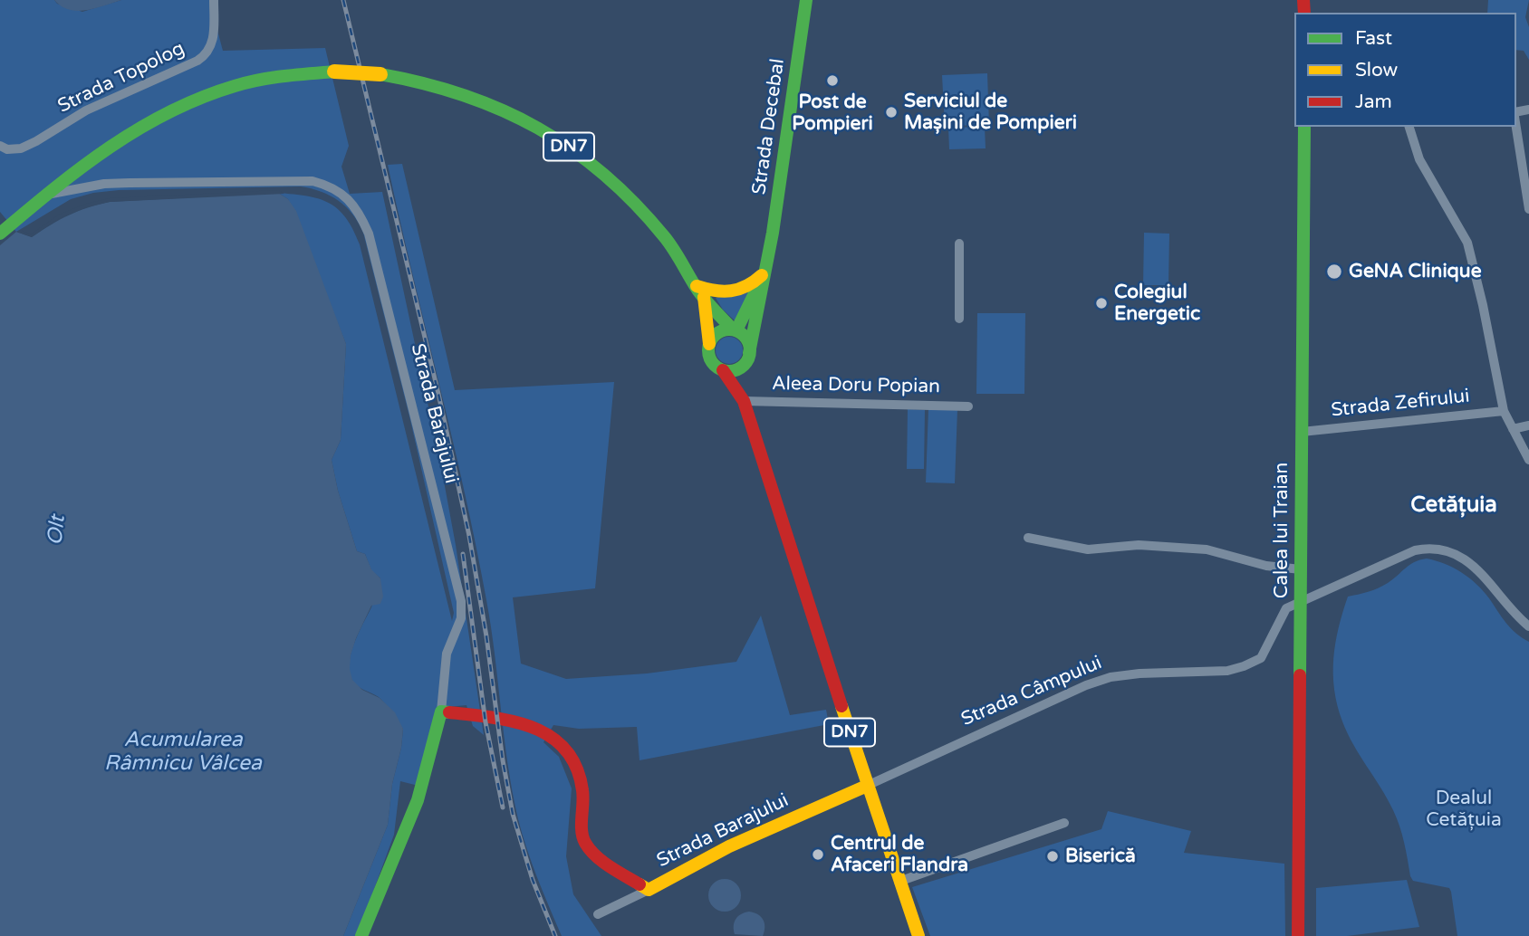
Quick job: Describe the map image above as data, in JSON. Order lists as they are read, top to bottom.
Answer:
{
  "streets": {
    "main road": [
      "Strada Decebal",
      "DN7",
      "Strada Barajului",
      "Calea lui Traian"
    ],
    "street": [
      "Strada Topolog",
      "Aleea Doru Popian",
      "Strada Zefirului",
      "Strada Câmpului"
    ]
  },
  "crossings": [
    ["Strada Decebal", "DN7"],
    ["DN7", "Aleea Doru Popian"],
    ["DN7", "Strada Barajului"],
    ["DN7", "Strada Câmpului"],
    ["Strada Zefirului", "Calea lui Traian"],
    ["Strada Barajului", "Strada Câmpului"],
    ["Calea lui Traian", "Strada Câmpului"]
  ],
  "districts": ["Cetățuia"],
  "water": ["Olt", "Acumularea Râmnicu Vâlcea"],
  "parks": ["Dealul Cetățuia"],
  "places": [
    "Post de Pompieri",
    "Serviciul de Mașini de Pompieri",
    "GeNA Clinique",
    "Colegiul Energetic",
    "Centrul de Afaceri Flandra",
    "Biserică"
  ],
  "legend": ["Fast", "Slow", "Jam"]
}
